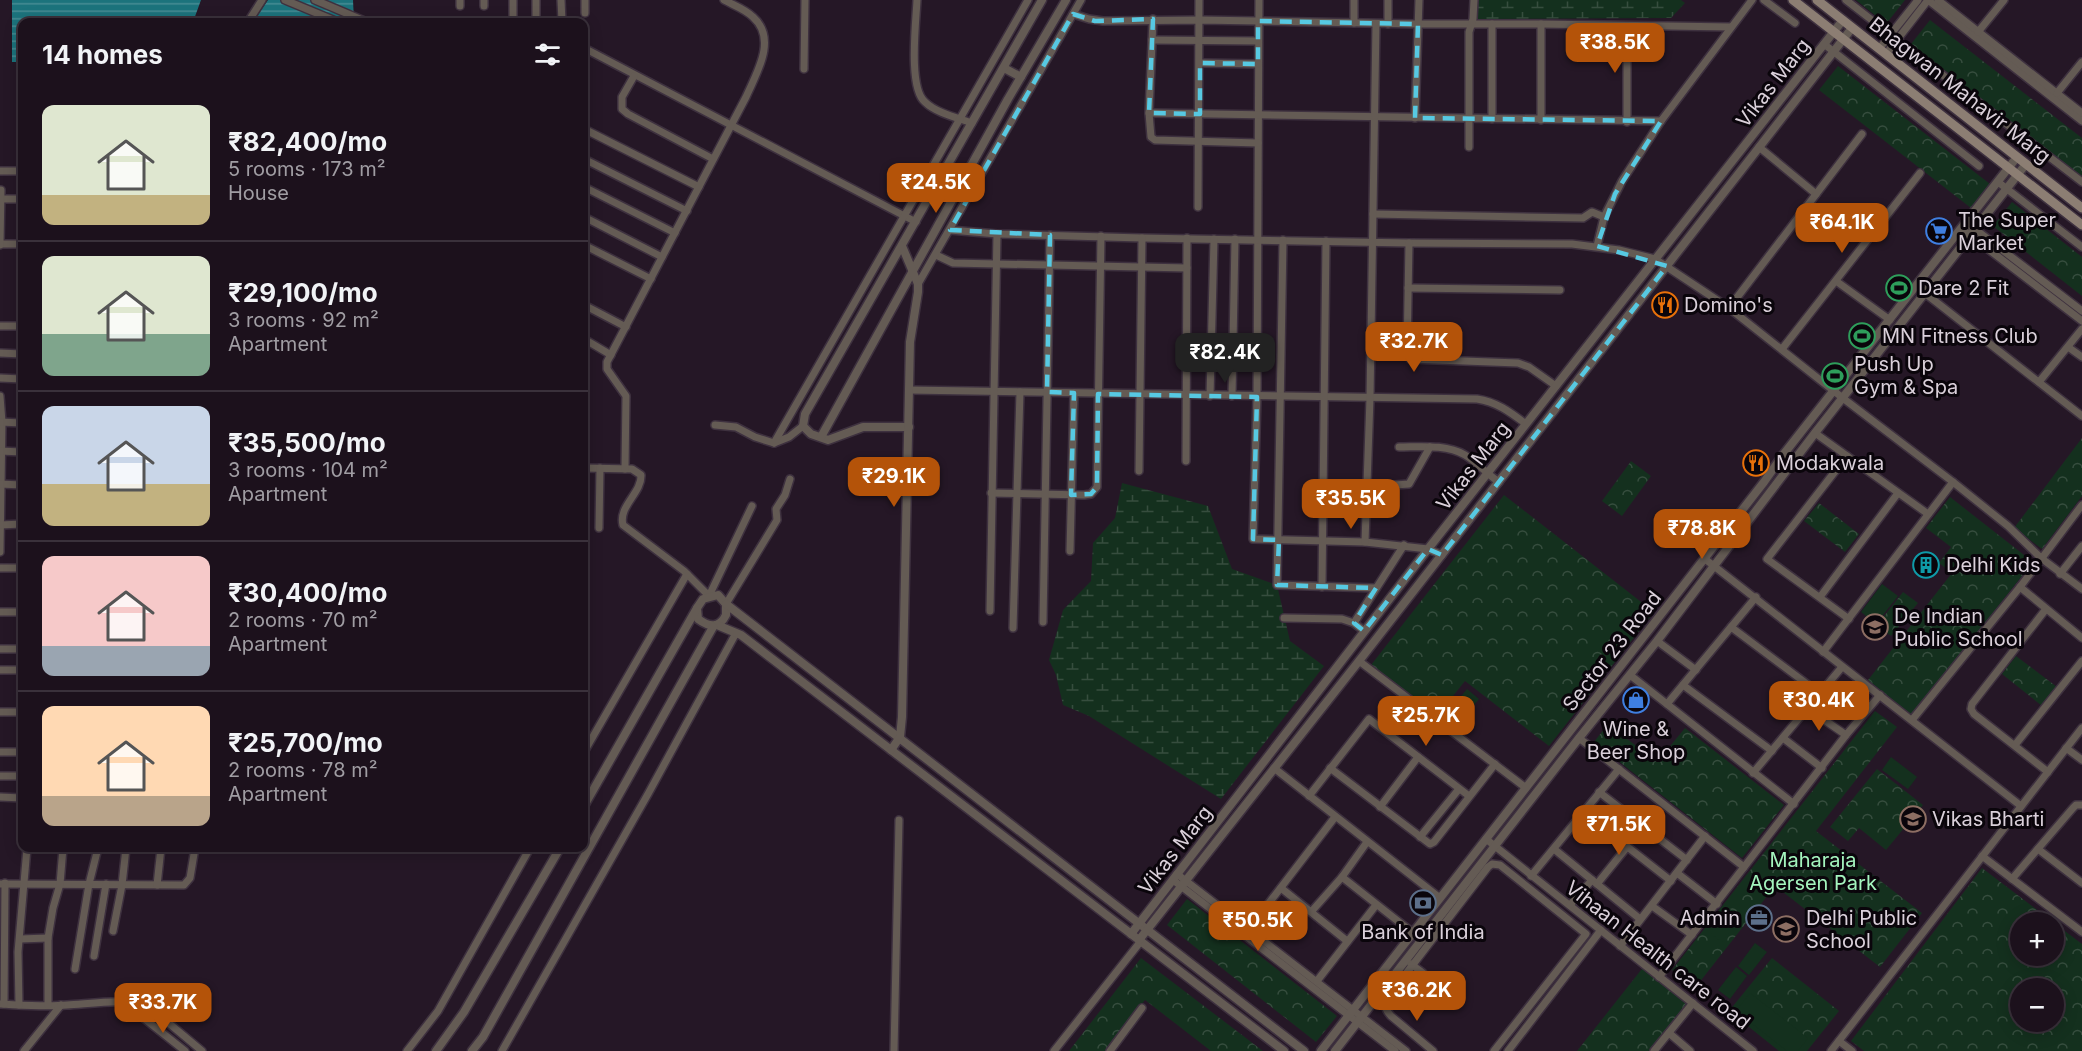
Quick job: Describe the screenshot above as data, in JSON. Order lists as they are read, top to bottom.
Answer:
{
  "streets": {
    "main road": ["Bhagwan Mahavir Marg"],
    "street": ["Vikas Marg", "Sector 23 Road", "Vihaan Health care road"]
  },
  "crossings": [
    ["Vikas Marg", "Bhagwan Mahavir Marg"],
    ["Bhagwan Mahavir Marg", "Sector 23 Road"],
    ["Sector 23 Road", "Vihaan Health care road"]
  ],
  "parks": ["Maharaja Agersen Park"],
  "places": {
    "supermarket": ["The Super Market"],
    "sports": ["Dare 2 Fit", "MN Fitness Club", "Push Up Gym & Spa"],
    "restaurant": ["Domino's", "Modakwala"],
    "building": ["Delhi Kids"],
    "school or university": ["De Indian Public School", "Vikas Bharti", "Delhi Public School"],
    "shop": ["Wine & Beer Shop"],
    "bank": ["Bank of India"],
    "office": ["Admin"]
  },
  "page": {
    "heading": "14 homes",
    "price": [
      "₹38.5K",
      "₹24.5K",
      "₹64.1K",
      "₹32.7K",
      "₹82.4K",
      "₹29.1K",
      "₹35.5K",
      "₹78.8K",
      "₹30.4K",
      "₹25.7K",
      "₹71.5K",
      "₹50.5K",
      "₹36.2K",
      "₹33.7K"
    ],
    "list": [
      {
        "name": "₹82,400/mo",
        "note": "5 rooms · 173 m² · House"
      },
      {
        "name": "₹29,100/mo",
        "note": "3 rooms · 92 m² · Apartment"
      },
      {
        "name": "₹35,500/mo",
        "note": "3 rooms · 104 m² · Apartment"
      },
      {
        "name": "₹30,400/mo",
        "note": "2 rooms · 70 m² · Apartment"
      },
      {
        "name": "₹25,700/mo",
        "note": "2 rooms · 78 m² · Apartment"
      }
    ],
    "map_buttons": ["+", "−"]
  }
}
